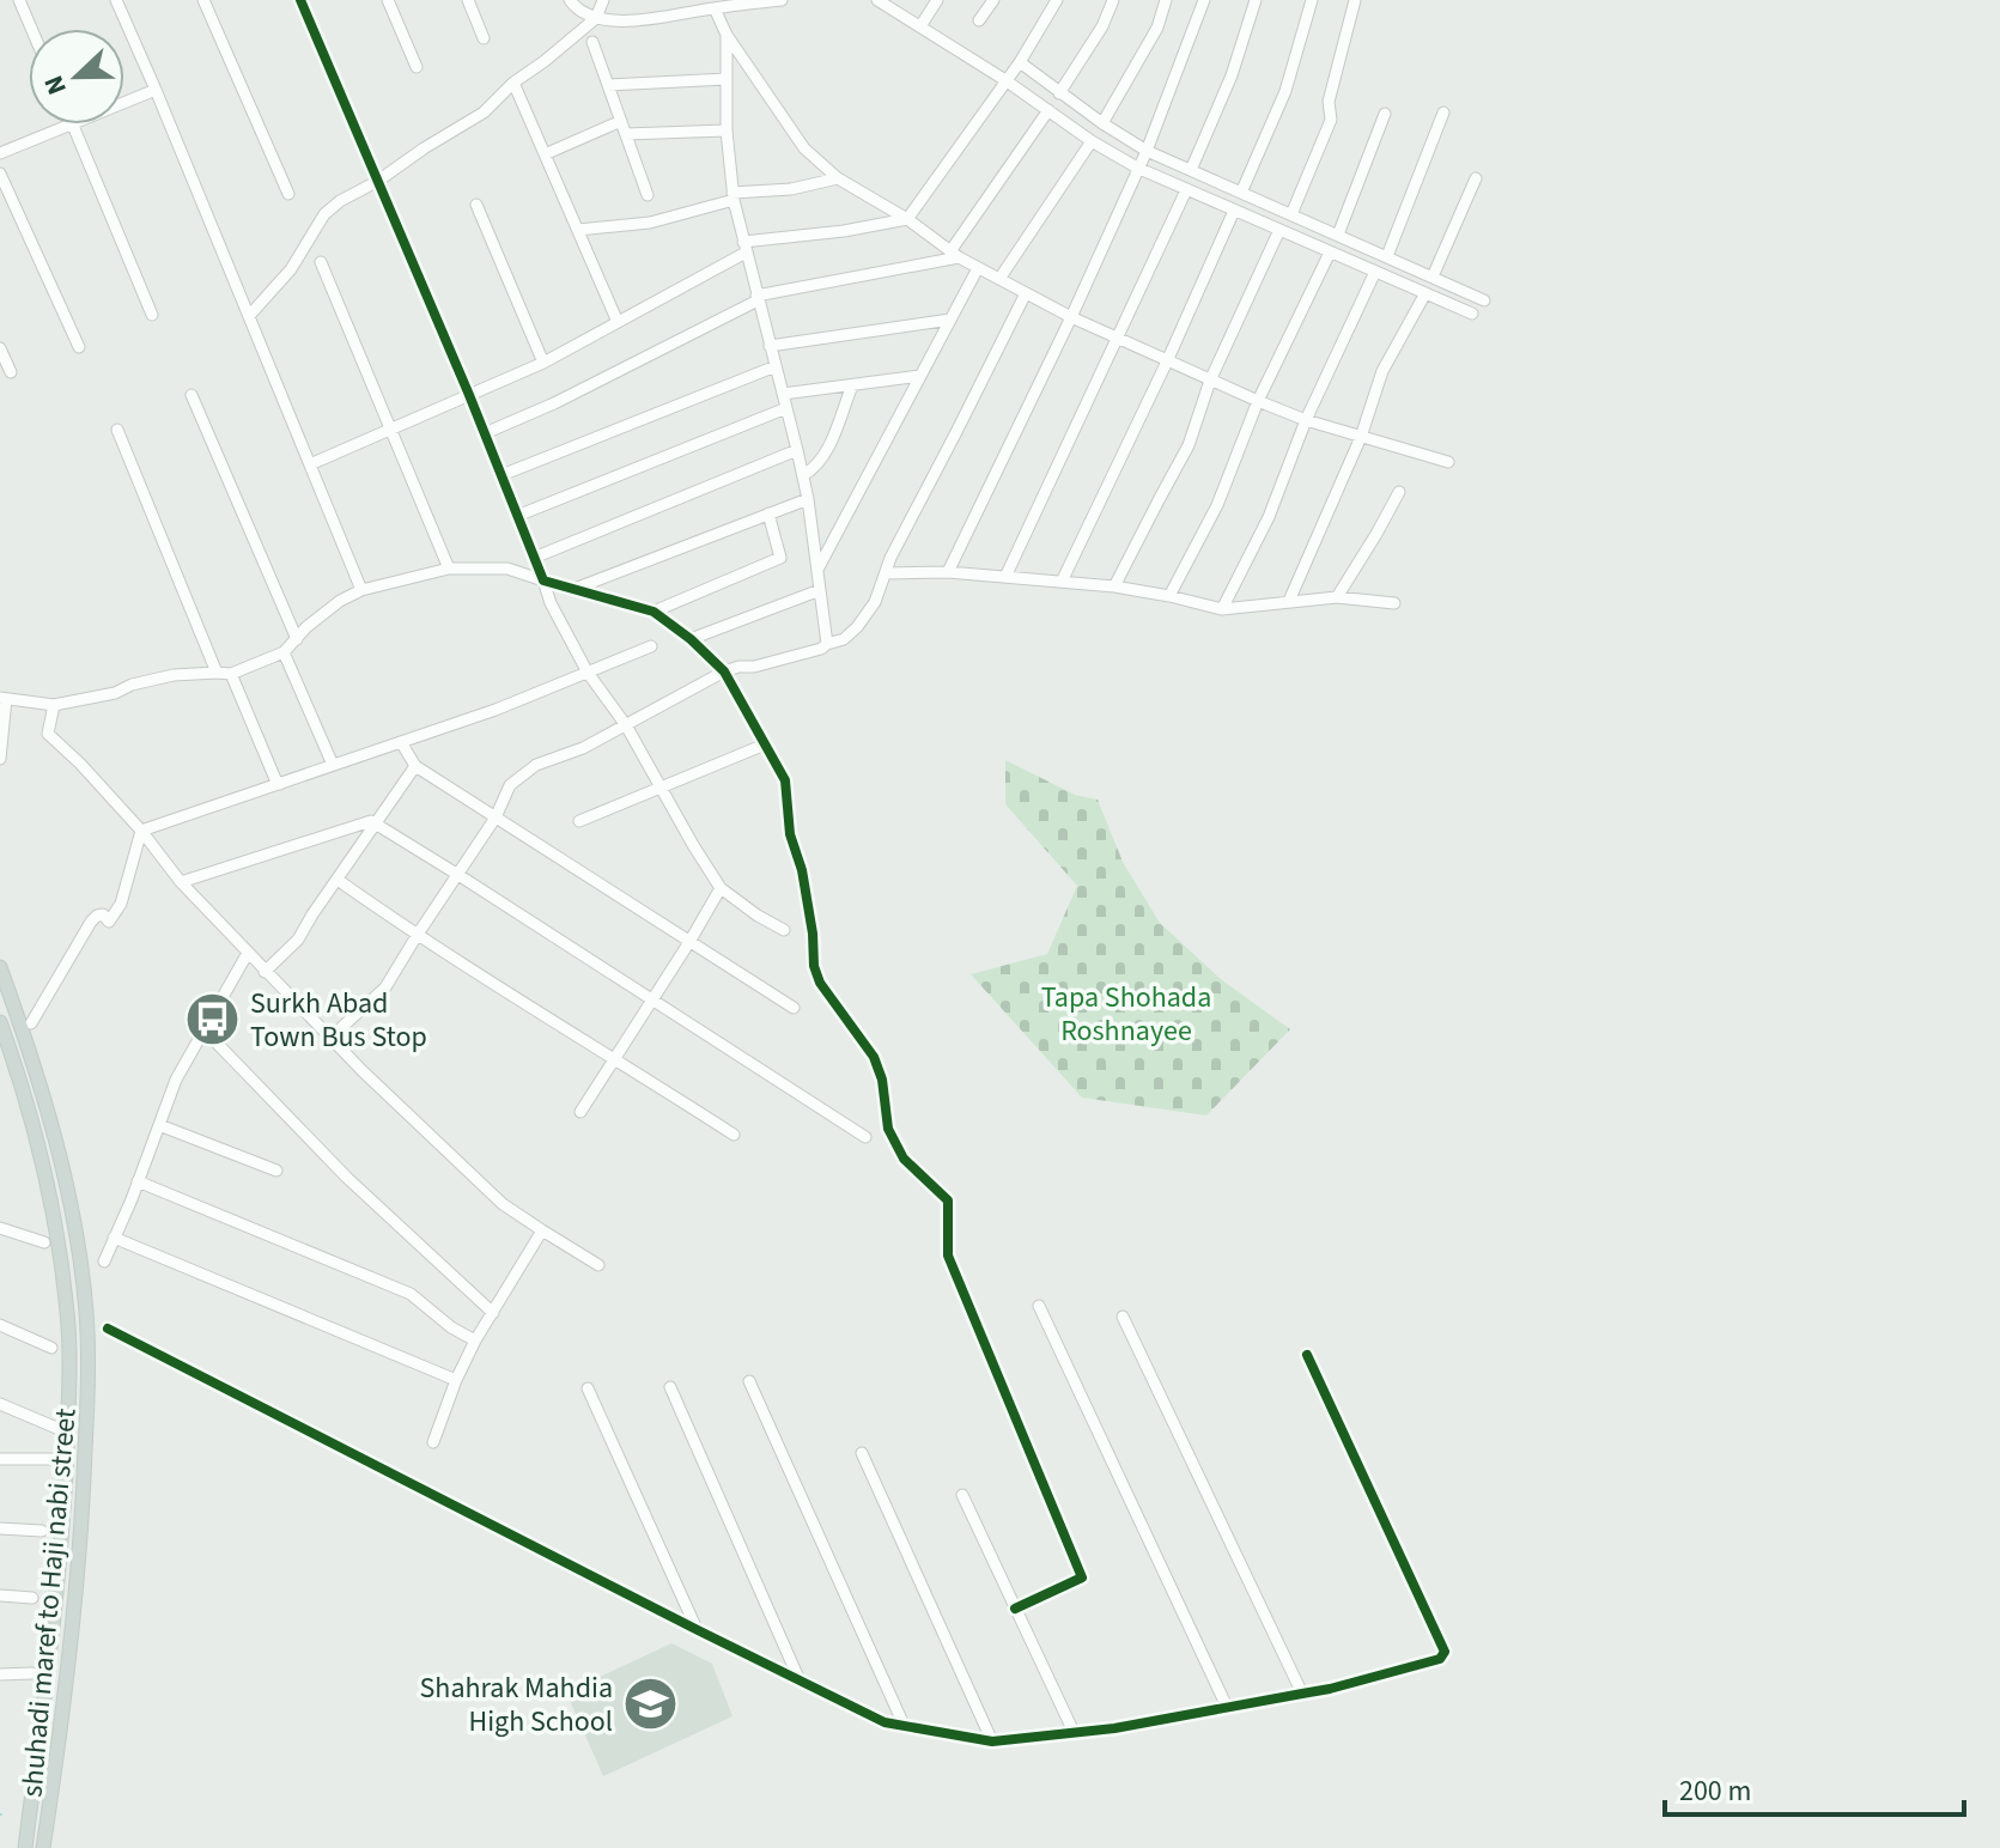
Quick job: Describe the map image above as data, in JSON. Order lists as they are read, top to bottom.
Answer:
{
  "streets": {
    "main road": ["shuhadi maref to Haji nabi street"]
  },
  "parks": ["Tapa Shohada Roshnayee"],
  "places": {
    "bus stop": ["Surkh Abad Town Bus Stop"],
    "school or university": ["Shahrak Mahdia High School"]
  },
  "scale_bar": "200 m",
  "north": "left"
}
